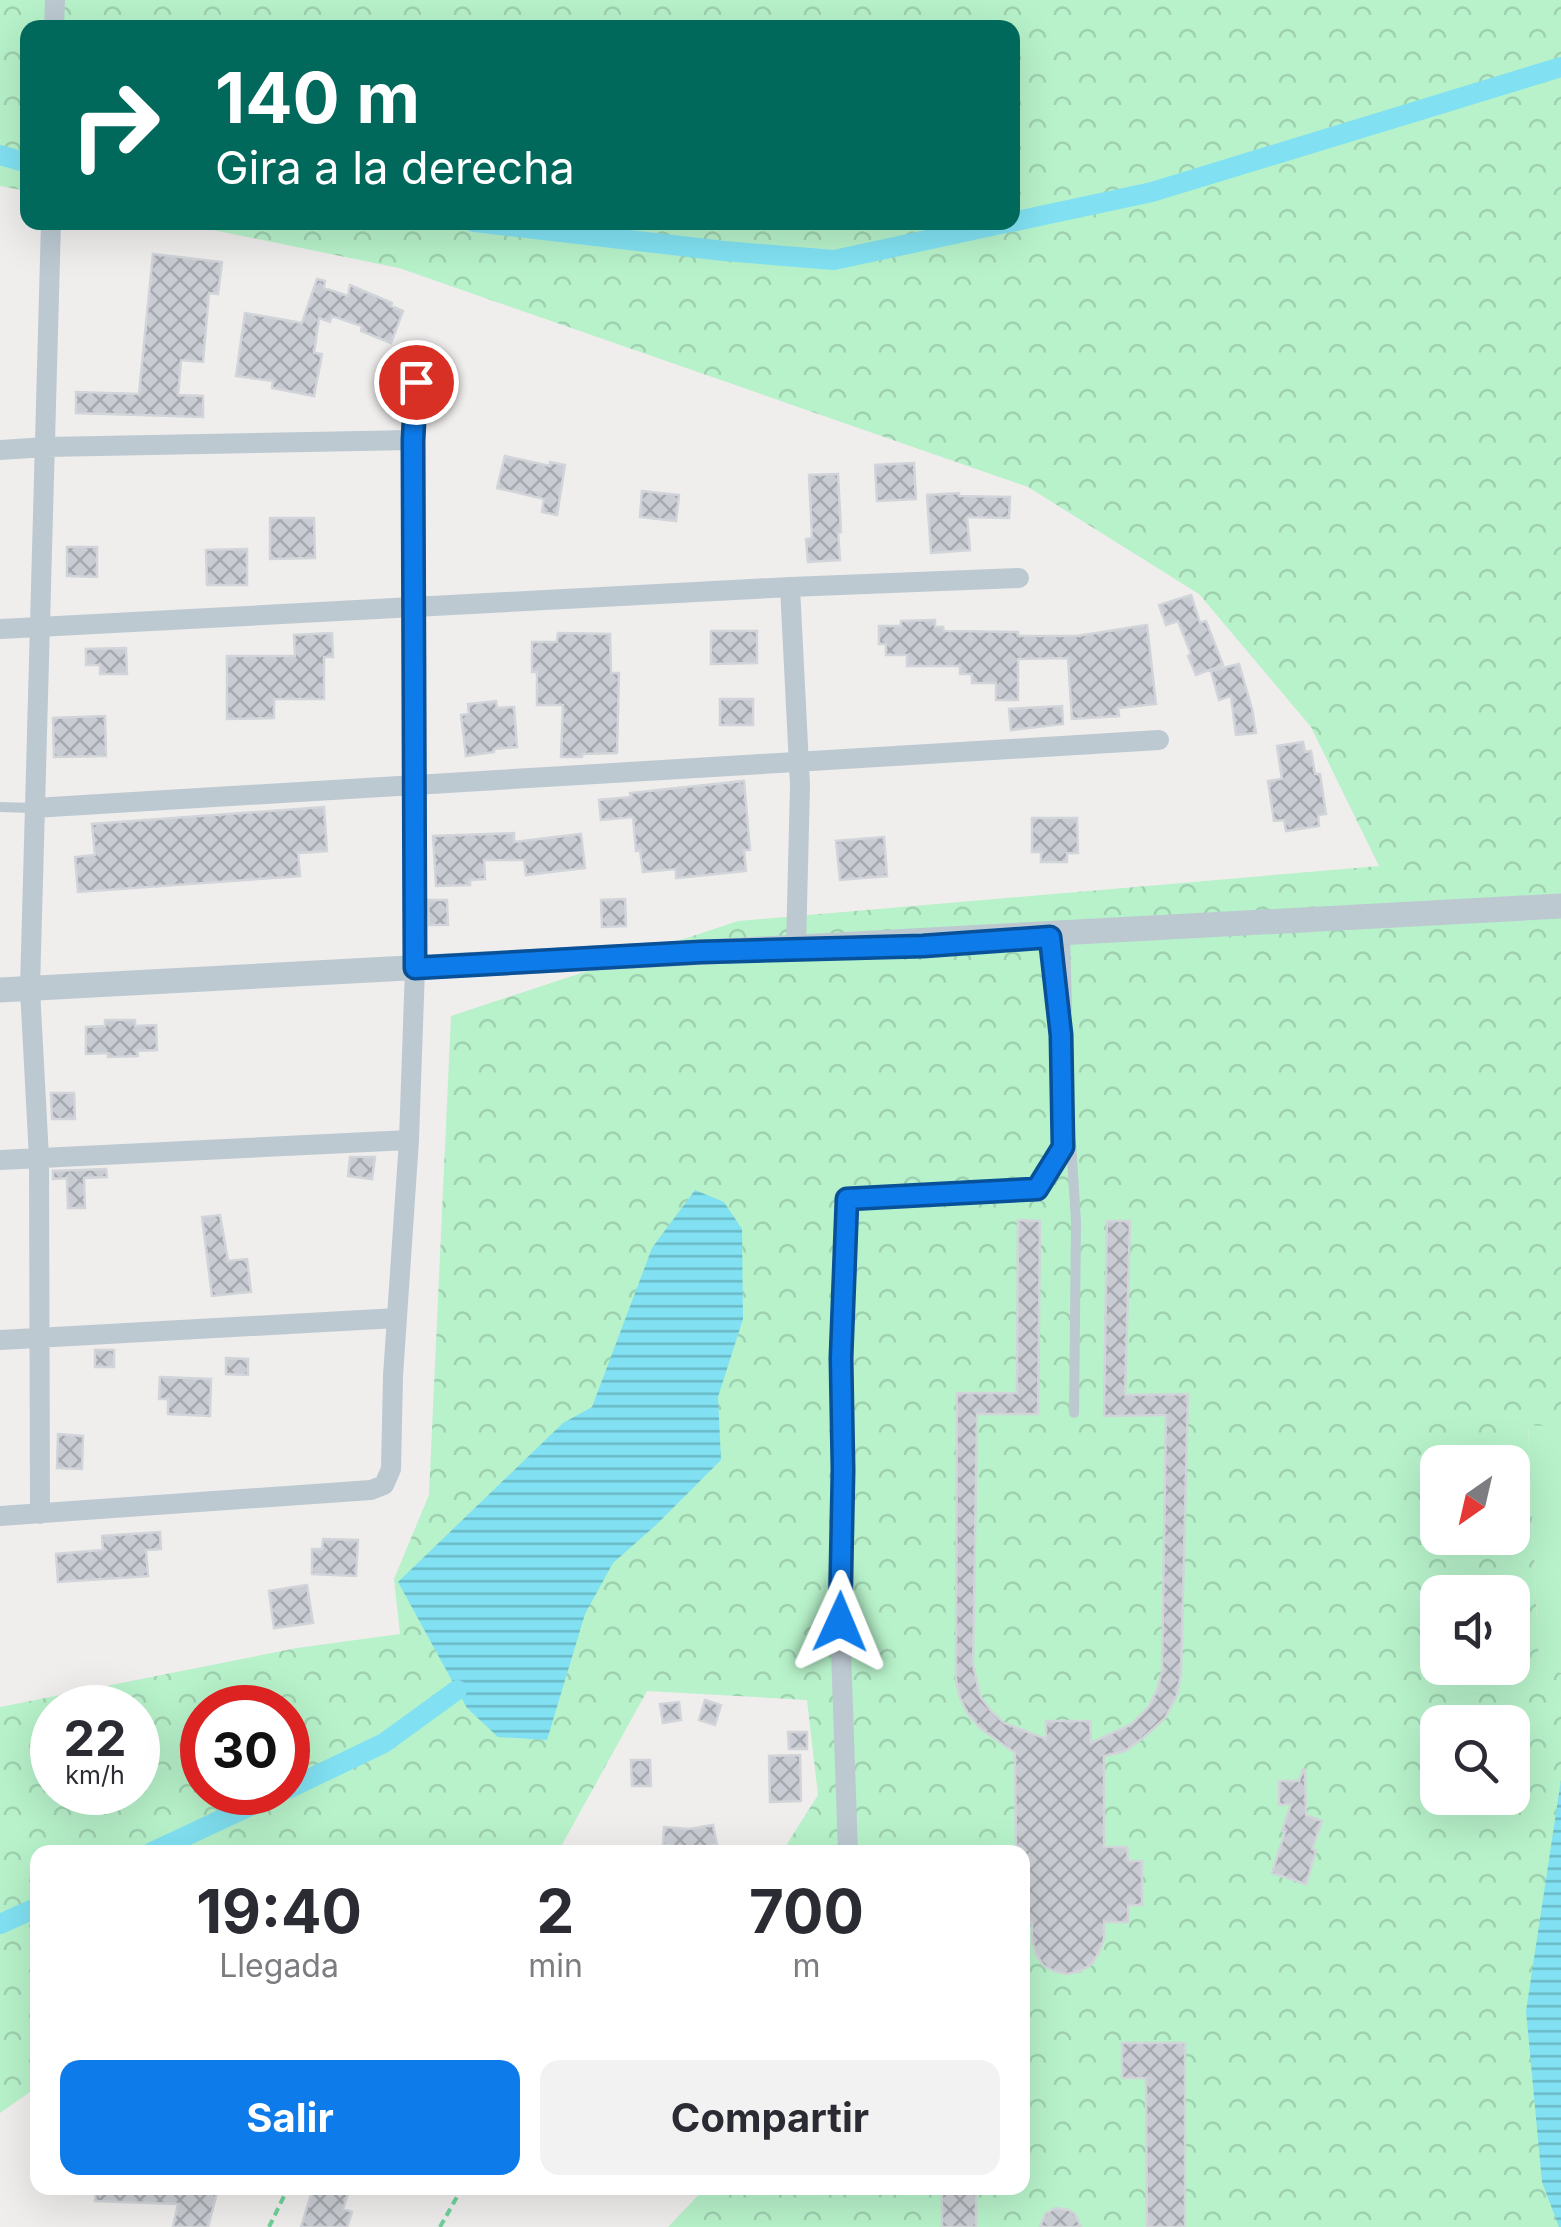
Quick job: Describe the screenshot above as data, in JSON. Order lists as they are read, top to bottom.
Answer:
{
  "north": "bottom left",
  "page": {
    "turn": ["140 m", "Gira a la derecha"],
    "speed": "22 km/h",
    "limit": "30",
    "eta": [
      "19:40",
      "Llegada",
      "2",
      "min",
      "700",
      "m"
    ],
    "buttons": ["Salir", "Compartir"]
  }
}
